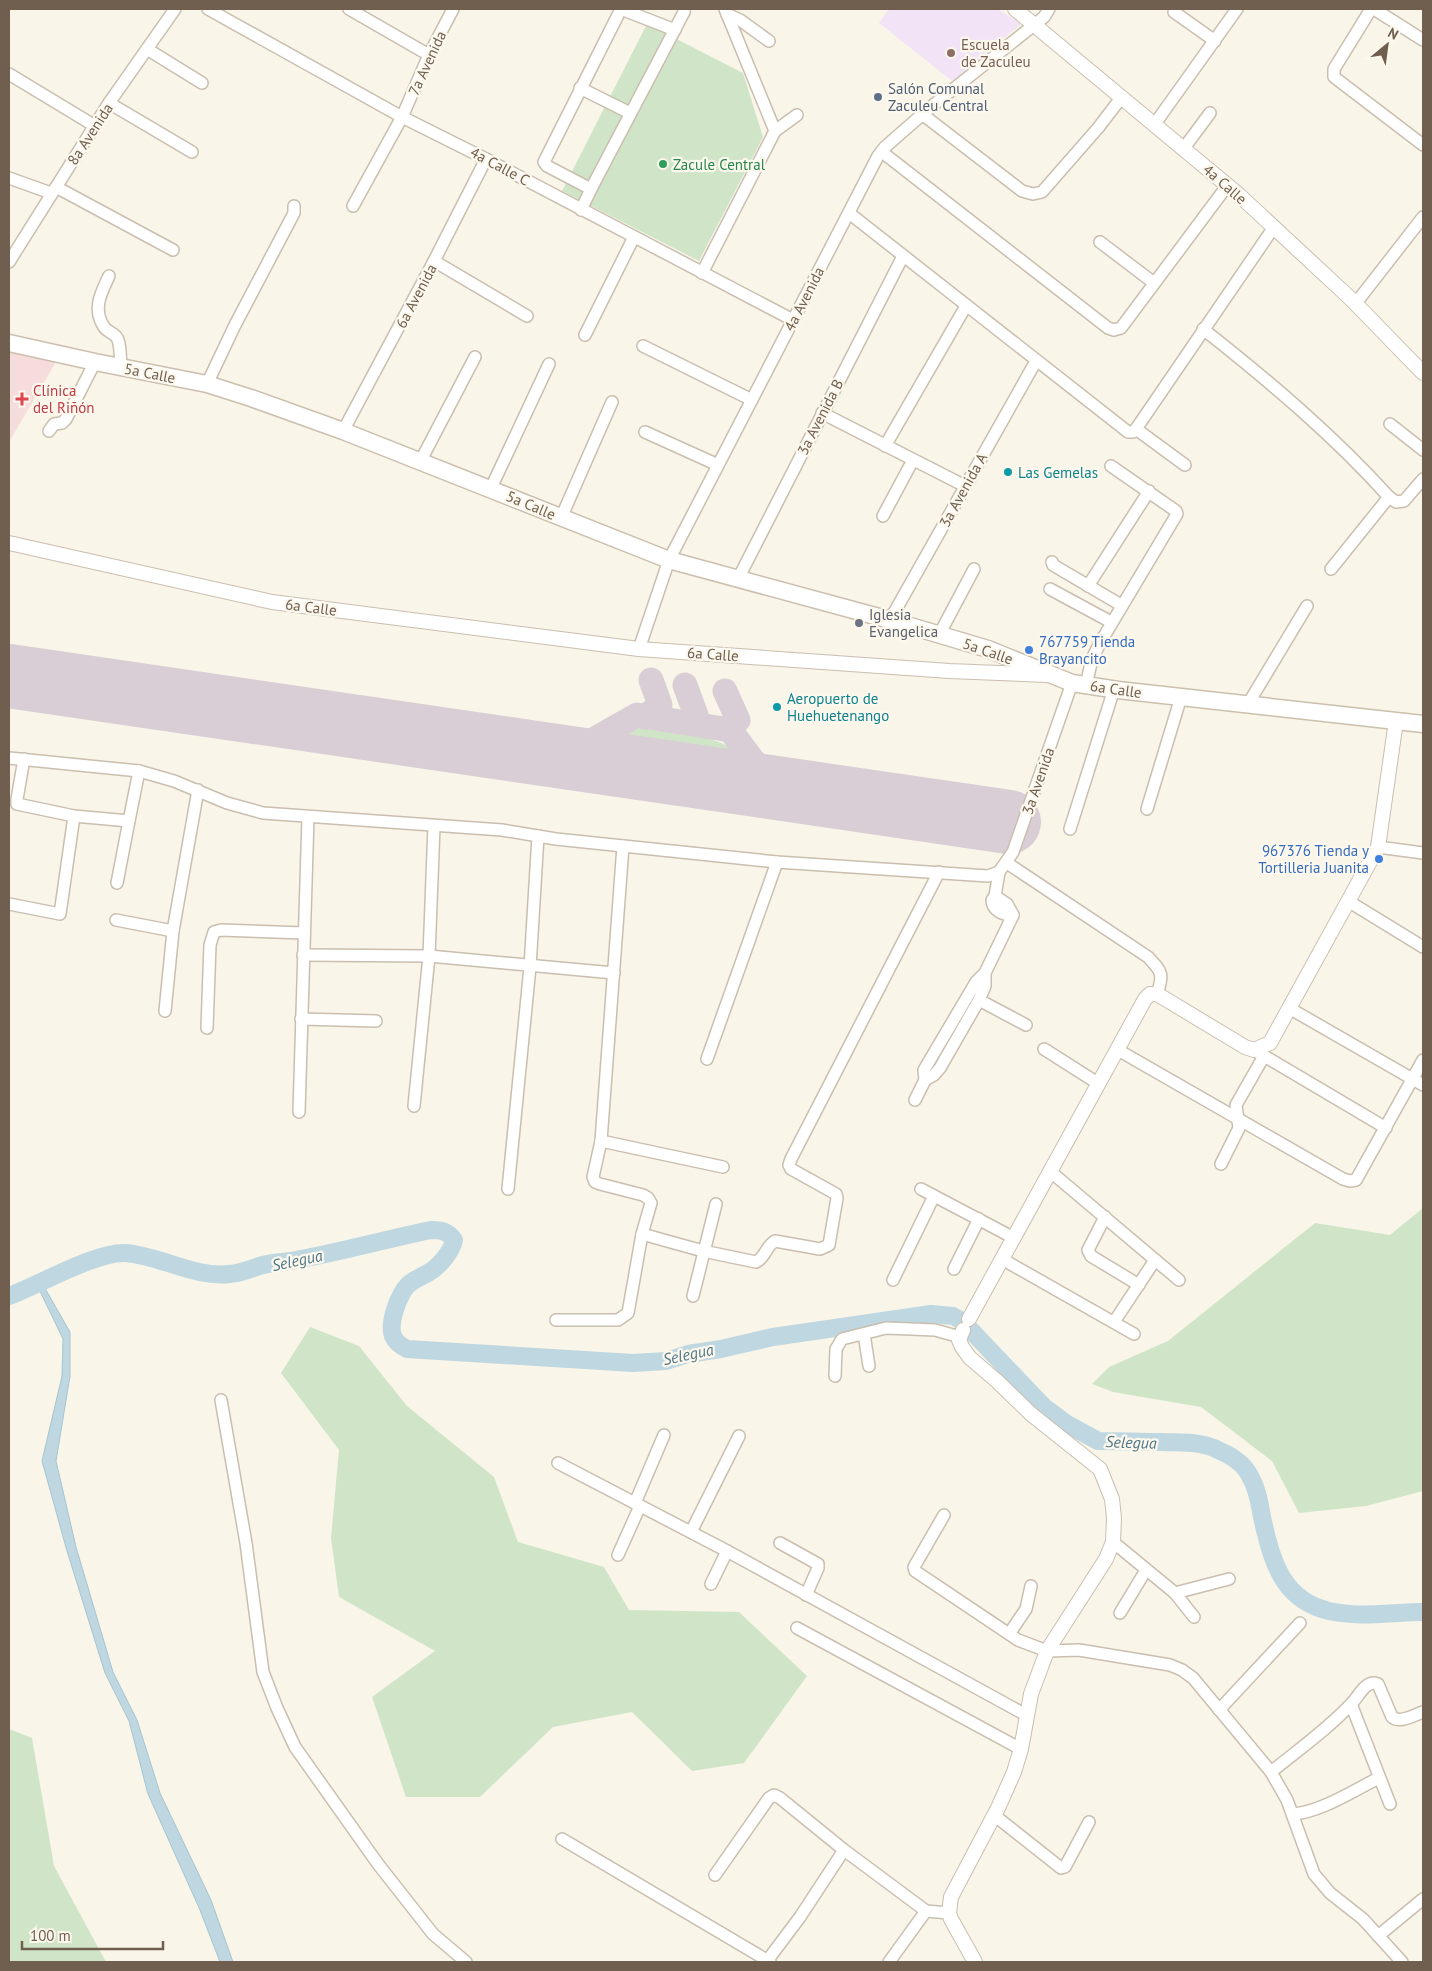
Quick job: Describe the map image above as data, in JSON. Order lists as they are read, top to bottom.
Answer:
{
  "streets": {
    "main road": ["5a Calle", "6a Calle"],
    "street": [
      "7a Avenida",
      "8a Avenida",
      "4a Calle C",
      "4a Calle",
      "6a Avenida",
      "4a Avenida",
      "3a Avenida B",
      "3a Avenida A",
      "3a Avenida"
    ]
  },
  "crossings": [
    ["7a Avenida", "4a Calle C"],
    ["4a Calle C", "6a Avenida"],
    ["4a Calle C", "4a Avenida"],
    ["4a Calle", "4a Avenida"],
    ["6a Avenida", "5a Calle"],
    ["4a Avenida", "5a Calle"],
    ["4a Avenida", "6a Calle"],
    ["5a Calle", "3a Avenida B"],
    ["5a Calle", "3a Avenida A"],
    ["5a Calle", "6a Calle"],
    ["6a Calle", "3a Avenida"]
  ],
  "water": ["Selegua"],
  "places": {
    "other": [
      "Escuela de Zaculeu",
      "Salón Comunal Zaculeu Central",
      "Zacule Central",
      "Las Gemelas",
      "Iglesia Evangelica",
      "767759 Tienda Brayancito",
      "Aeropuerto de Huehuetenango",
      "967376 Tienda y Tortilleria Juanita"
    ],
    "health": ["Clínica del Riñón"]
  },
  "scale_bar": "100 m",
  "north": "top right"
}
